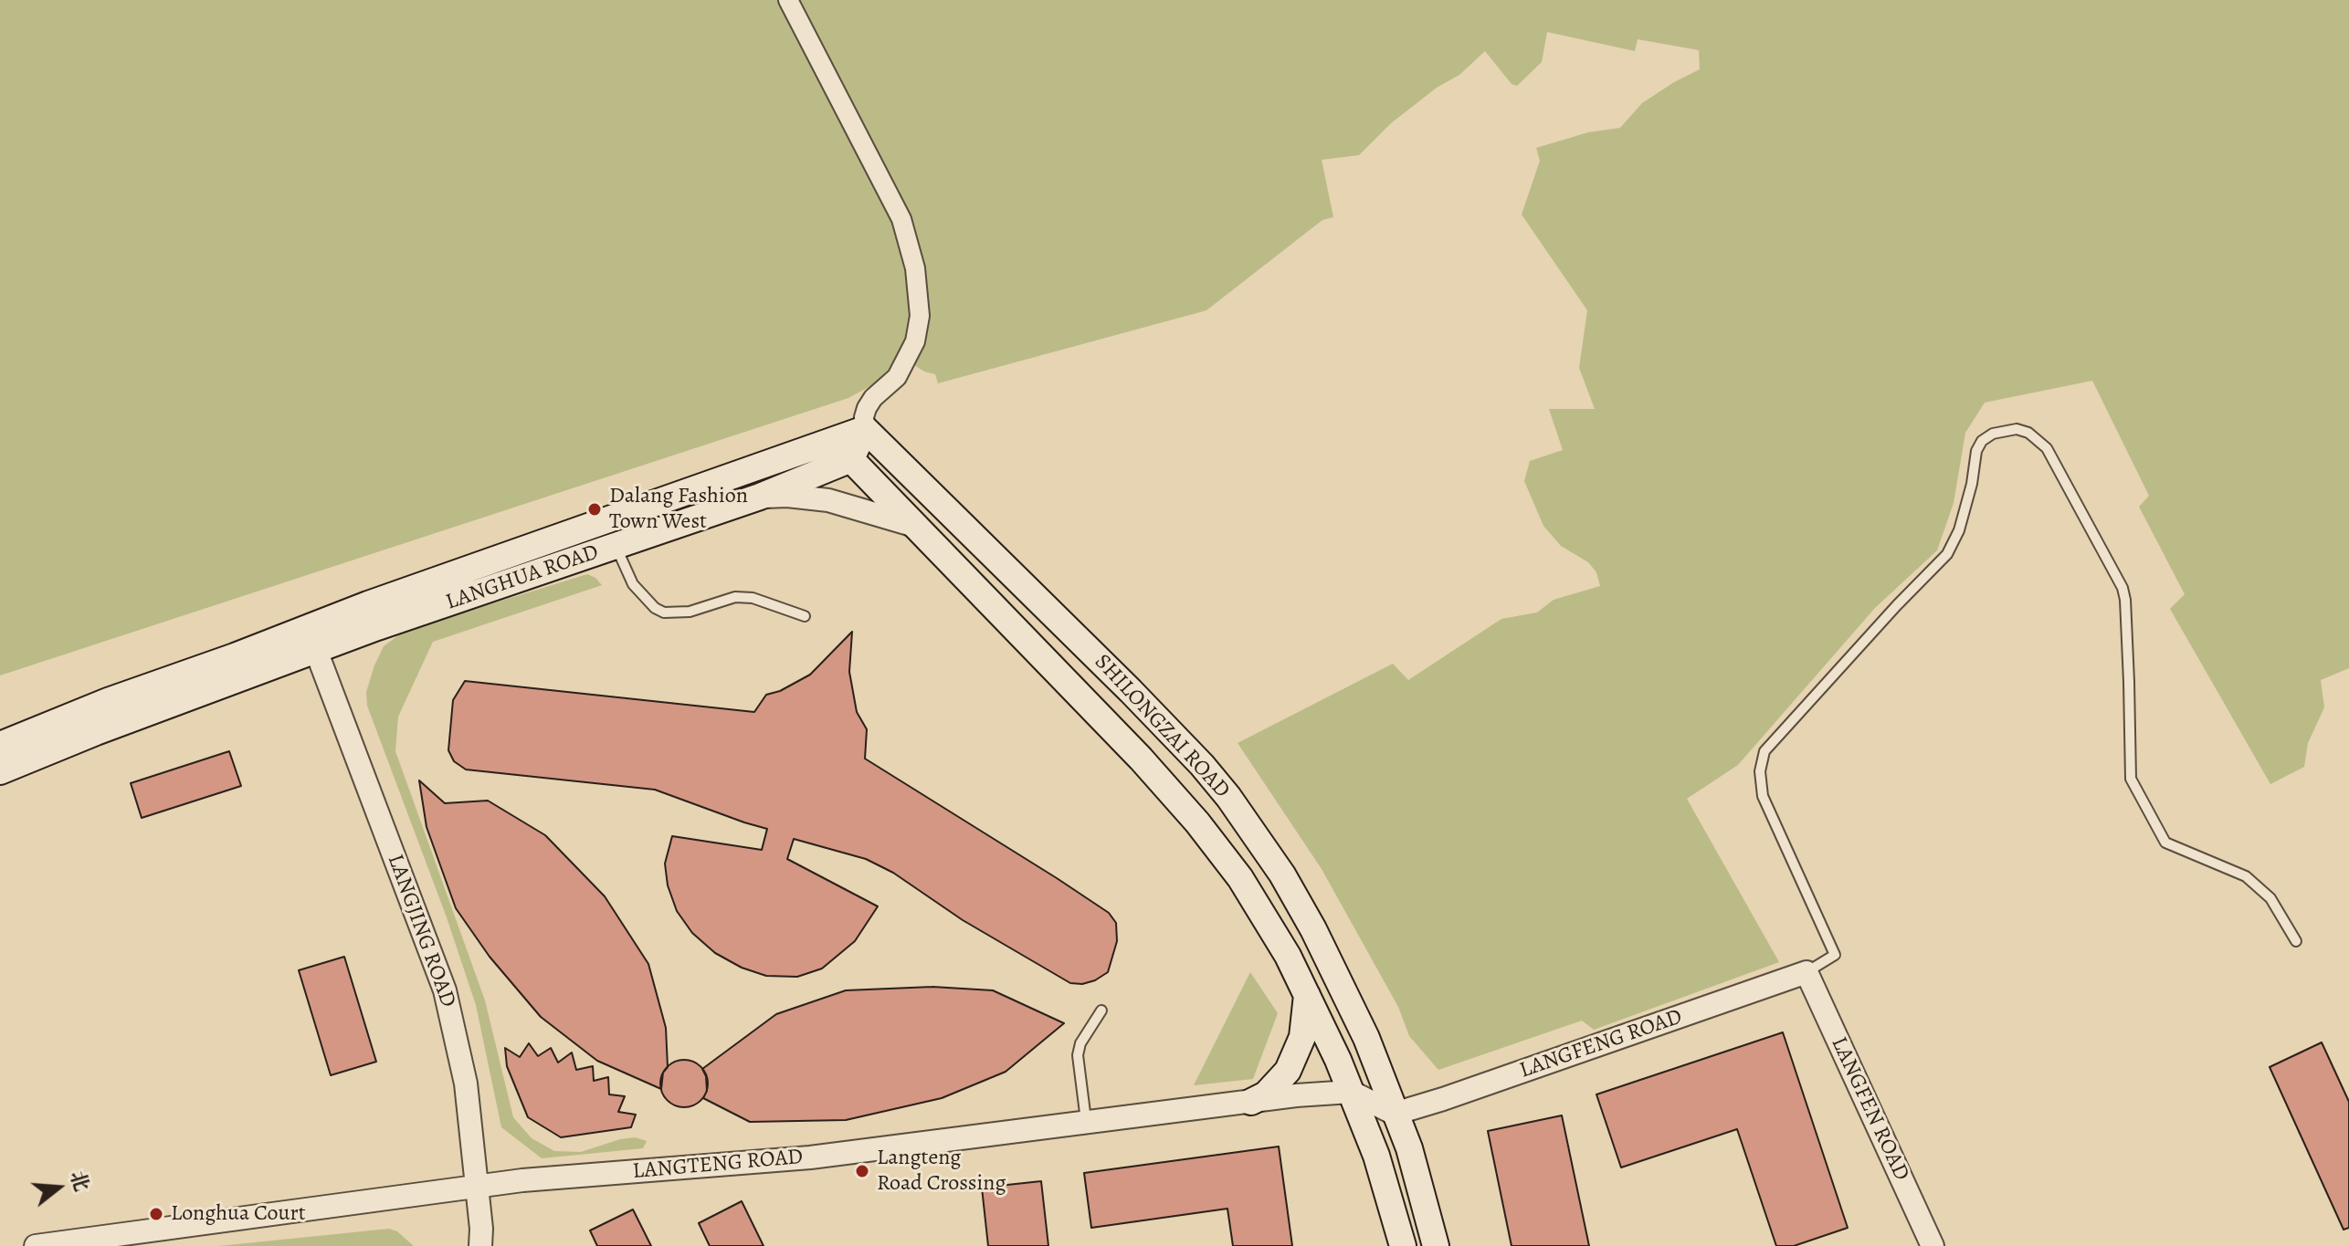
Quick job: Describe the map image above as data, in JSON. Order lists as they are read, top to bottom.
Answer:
{
  "streets": {
    "main road": ["LANGHUA ROAD", "SHILONGZAI ROAD"],
    "street": [
      "LANGJING ROAD",
      "LANGFENG ROAD",
      "LANGFEN ROAD",
      "LANGTENG ROAD"
    ]
  },
  "crossings": [
    ["LANGHUA ROAD", "SHILONGZAI ROAD"],
    ["LANGHUA ROAD", "LANGJING ROAD"],
    ["SHILONGZAI ROAD", "LANGFENG ROAD"],
    ["SHILONGZAI ROAD", "LANGTENG ROAD"],
    ["LANGJING ROAD", "LANGTENG ROAD"],
    ["LANGFENG ROAD", "LANGFEN ROAD"]
  ],
  "places": ["Dalang Fashion Town West", "Langteng Road Crossing", "Longhua Court"],
  "north": "right"
}
